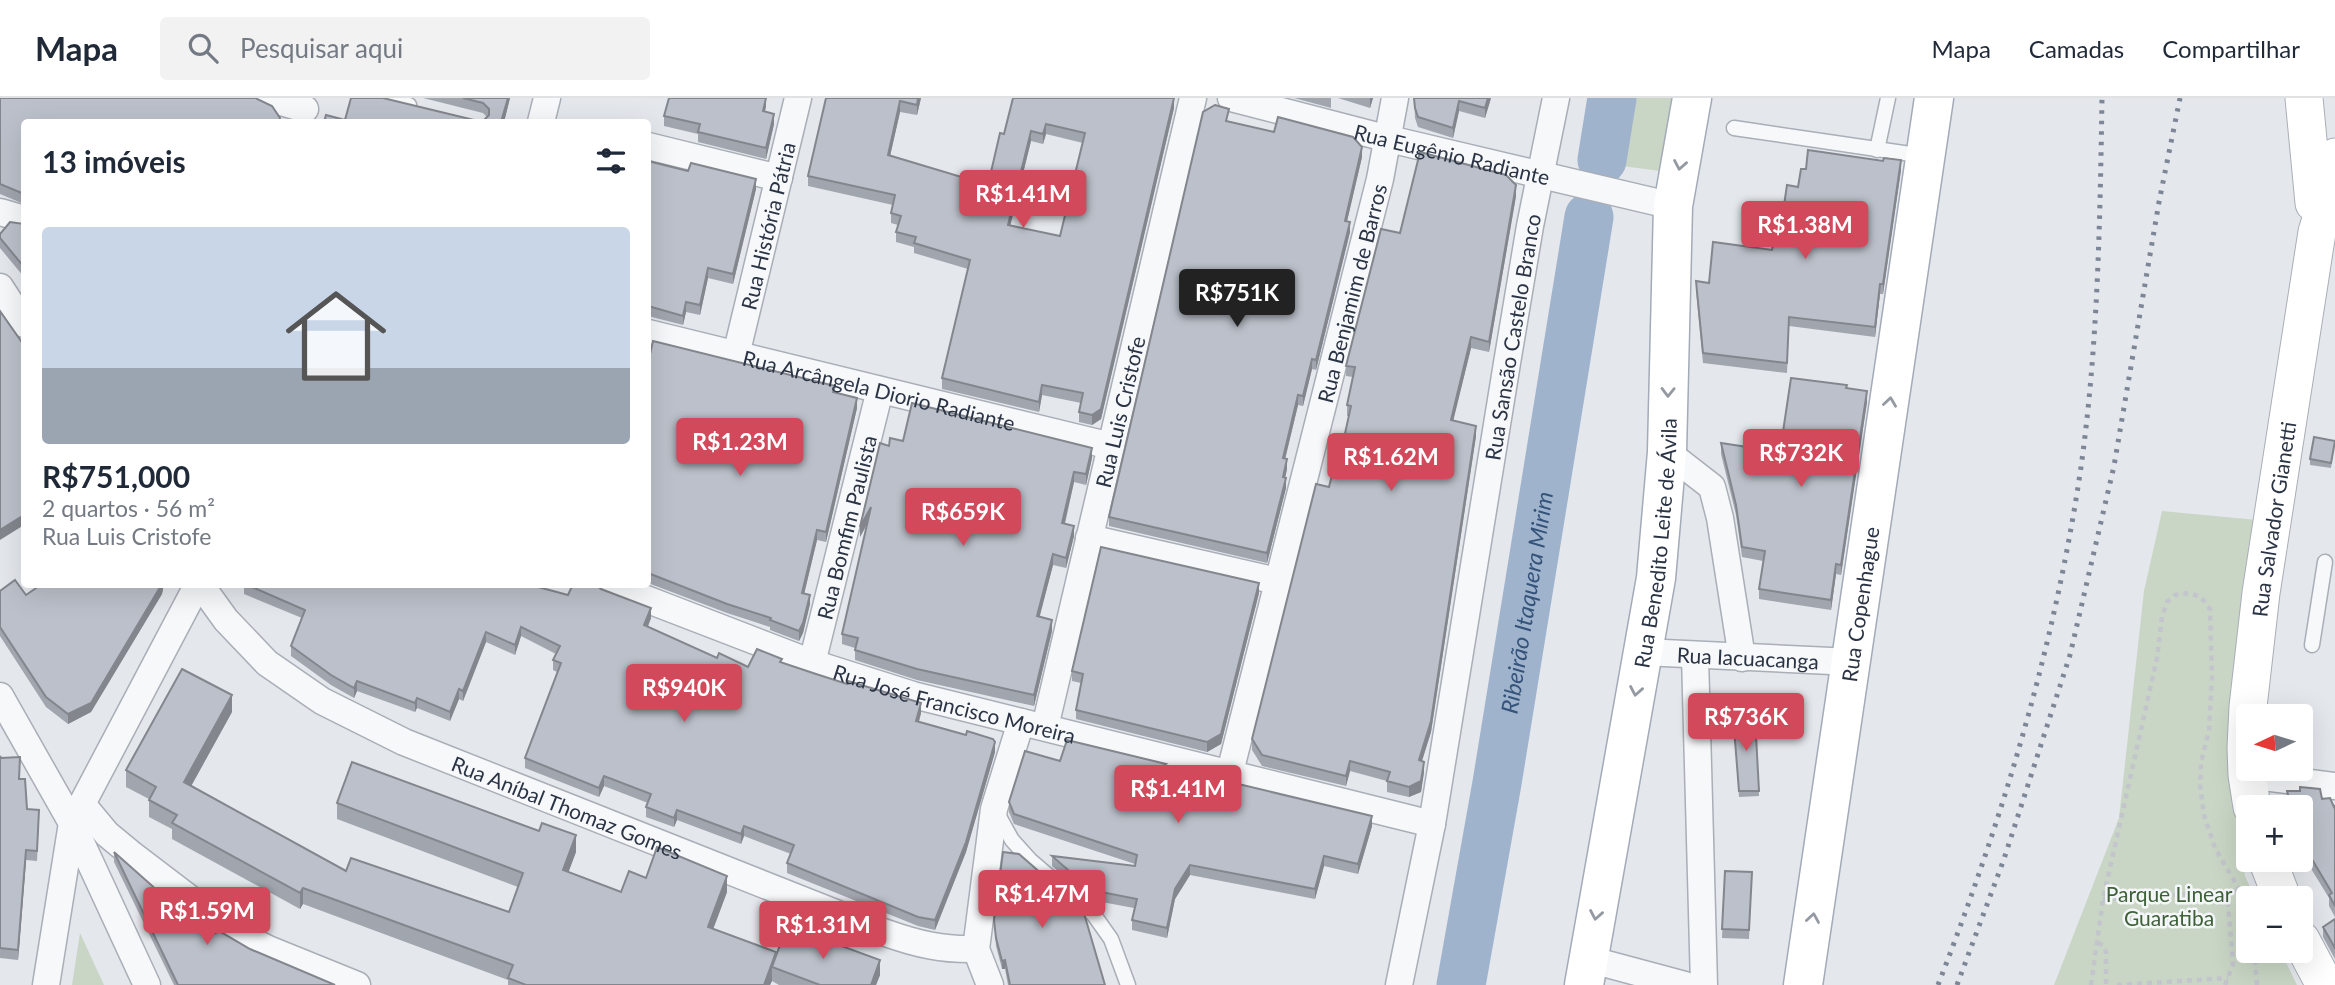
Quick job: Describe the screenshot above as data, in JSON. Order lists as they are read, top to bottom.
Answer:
{
  "streets": {
    "main road": ["Rua Salvador Gianetti", "Rua Benedito Leite de Ávila", "Rua Copenhague"],
    "street": [
      "Rua Eugênio Radiante",
      "Rua História Pátria",
      "Rua Benjamim de Barros",
      "Rua Sansão Castelo Branco",
      "Rua Arcângela Diorio Radiante",
      "Rua Luis Cristofe",
      "Rua Bomfim Paulista",
      "Rua Iacuacanga",
      "Rua José Francisco Moreira",
      "Rua Aníbal Thomaz Gomes"
    ]
  },
  "crossings": [
    ["Rua Eugênio Radiante", "Rua Benjamim de Barros"],
    ["Rua Eugênio Radiante", "Rua Sansão Castelo Branco"],
    ["Rua Eugênio Radiante", "Rua Benedito Leite de Ávila"],
    ["Rua História Pátria", "Rua Arcângela Diorio Radiante"],
    ["Rua Benjamim de Barros", "Rua José Francisco Moreira"],
    ["Rua Sansão Castelo Branco", "Rua José Francisco Moreira"],
    ["Rua Arcângela Diorio Radiante", "Rua Luis Cristofe"],
    ["Rua Arcângela Diorio Radiante", "Rua Bomfim Paulista"],
    ["Rua Luis Cristofe", "Rua José Francisco Moreira"],
    ["Rua Luis Cristofe", "Rua Aníbal Thomaz Gomes"],
    ["Rua Bomfim Paulista", "Rua José Francisco Moreira"],
    ["Rua Benedito Leite de Ávila", "Rua Iacuacanga"],
    ["Rua Copenhague", "Rua Iacuacanga"]
  ],
  "one_way": ["Rua Benedito Leite de Ávila", "Rua Copenhague"],
  "water": ["Ribeirão Itaquera Mirim"],
  "parks": ["Parque Linear Guaratiba"],
  "north": "left",
  "page": {
    "header": "Mapa",
    "search": "Pesquisar aqui",
    "nav": ["Mapa", "Camadas", "Compartilhar"],
    "heading": "13 imóveis",
    "price": [
      "R$1.41M",
      "R$1.38M",
      "R$751K",
      "R$1.23M",
      "R$732K",
      "R$1.62M",
      "R$659K",
      "R$940K",
      "R$736K",
      "R$1.41M",
      "R$1.47M",
      "R$1.59M",
      "R$1.31M"
    ],
    "list": [
      {
        "name": "R$751,000",
        "note": "2 quartos · 56 m² · Rua Luis Cristofe"
      }
    ],
    "map_buttons": ["+", "−"]
  }
}
